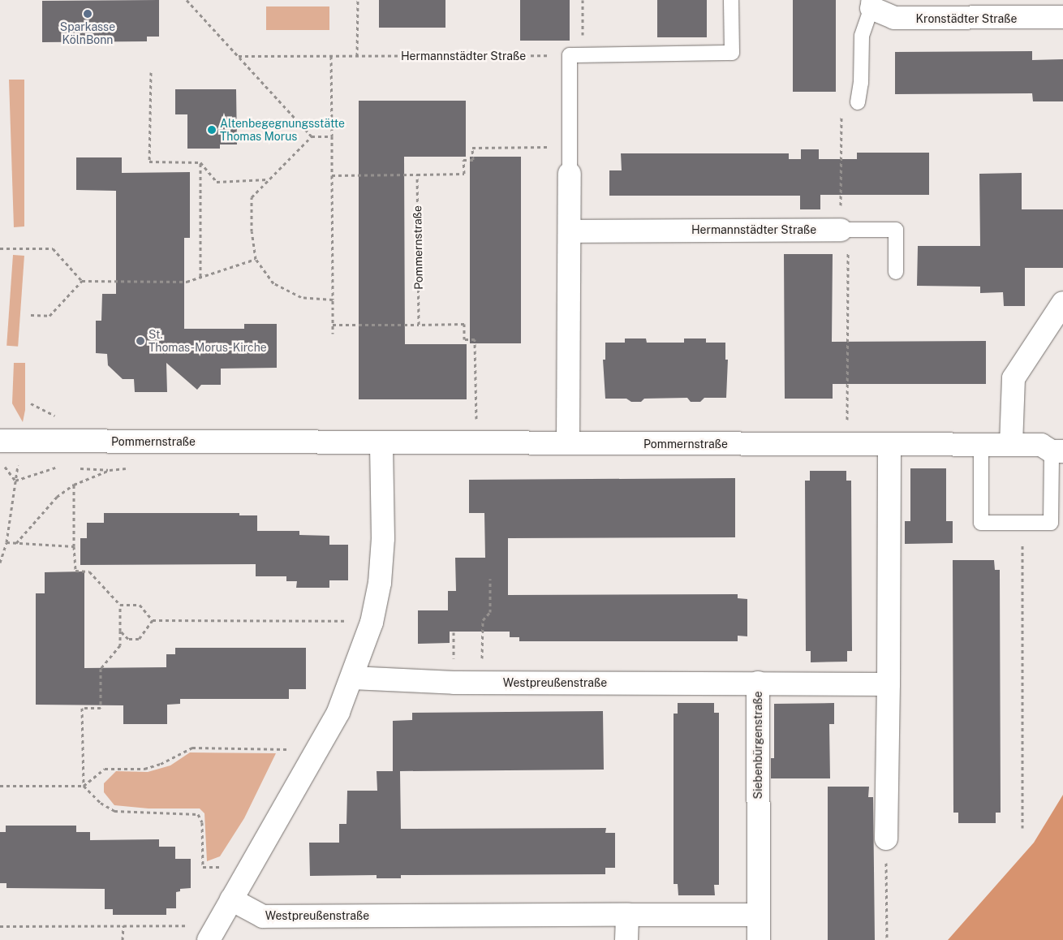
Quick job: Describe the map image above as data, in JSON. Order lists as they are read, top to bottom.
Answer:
{
  "streets": {
    "street": [
      "Kronstädter Straße",
      "Hermannstädter Straße",
      "Pommernstraße",
      "Westpreußenstraße",
      "Siebenbürgenstraße"
    ]
  },
  "crossings": [
    ["Westpreußenstraße", "Siebenbürgenstraße"]
  ],
  "places": ["Sparkasse KölnBonn", "Altenbegegnungsstätte Thomas Morus", "St. Thomas-Morus-Kirche"]
}
